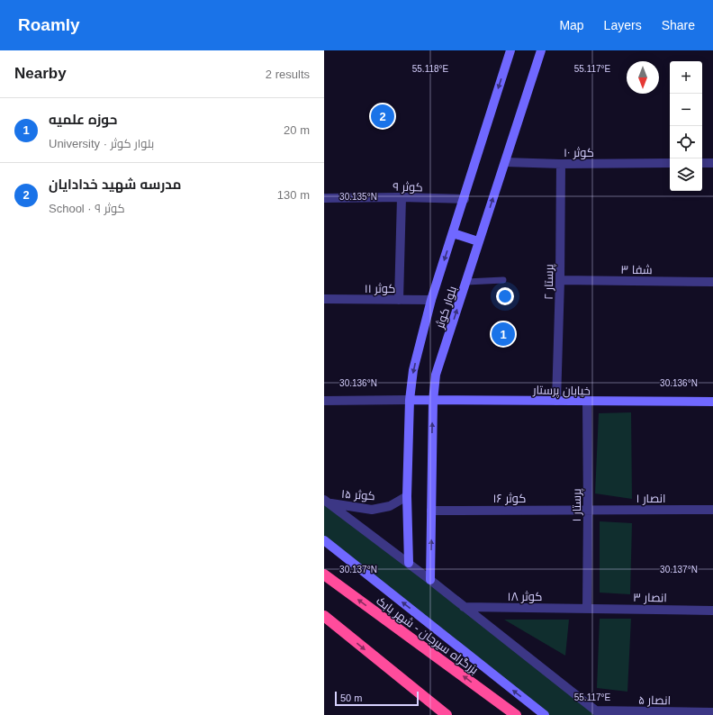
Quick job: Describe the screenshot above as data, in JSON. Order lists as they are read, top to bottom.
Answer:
{
  "streets": {
    "highway": ["بزرگراه سیرجان - شهر بابک"],
    "street": [
      "کوثر ۱۰",
      "کوثر ۹",
      "شفا ۳",
      "پرستار ۲",
      "کوثر ۱۱",
      "بلوار کوثر",
      "خیابان پرستار",
      "کوثر ۱۵",
      "کوثر ۱۶",
      "انصار ۱",
      "پرستار ۱",
      "کوثر ۱۸",
      "انصار ۳",
      "انصار ۵"
    ]
  },
  "crossings": [
    ["کوثر ۱۰", "پرستار ۲"],
    ["کوثر ۱۰", "بلوار کوثر"],
    ["کوثر ۹", "بلوار کوثر"],
    ["شفا ۳", "پرستار ۲"],
    ["پرستار ۲", "خیابان پرستار"],
    ["کوثر ۱۱", "بلوار کوثر"],
    ["بلوار کوثر", "خیابان پرستار"],
    ["بلوار کوثر", "کوثر ۱۵"],
    ["بلوار کوثر", "کوثر ۱۶"],
    ["خیابان پرستار", "پرستار ۱"],
    ["کوثر ۱۶", "انصار ۱"],
    ["کوثر ۱۶", "پرستار ۱"],
    ["انصار ۱", "پرستار ۱"],
    ["پرستار ۱", "کوثر ۱۸"],
    ["پرستار ۱", "انصار ۳"],
    ["کوثر ۱۸", "انصار ۳"]
  ],
  "scale_bar": "50 m",
  "north": "bottom",
  "page": {
    "header": "Roamly",
    "nav": ["Map", "Layers", "Share"],
    "heading": ["Nearby", "2 results"],
    "map_buttons": ["+", "−"],
    "list": [
      {
        "mark": "1",
        "name": "حوزه علمیه",
        "note": "University · بلوار کوثر",
        "value": "20 m"
      },
      {
        "mark": "2",
        "name": "مدرسه شهید خدادایان",
        "note": "School · کوثر ۹",
        "value": "130 m"
      }
    ],
    "pins": ["2", "1"],
    "scale": "50 m"
  },
  "coordinates": [
    "55.118°E",
    "55.117°E",
    "30.135°N",
    "30.136°N",
    "30.137°N"
  ]
}
